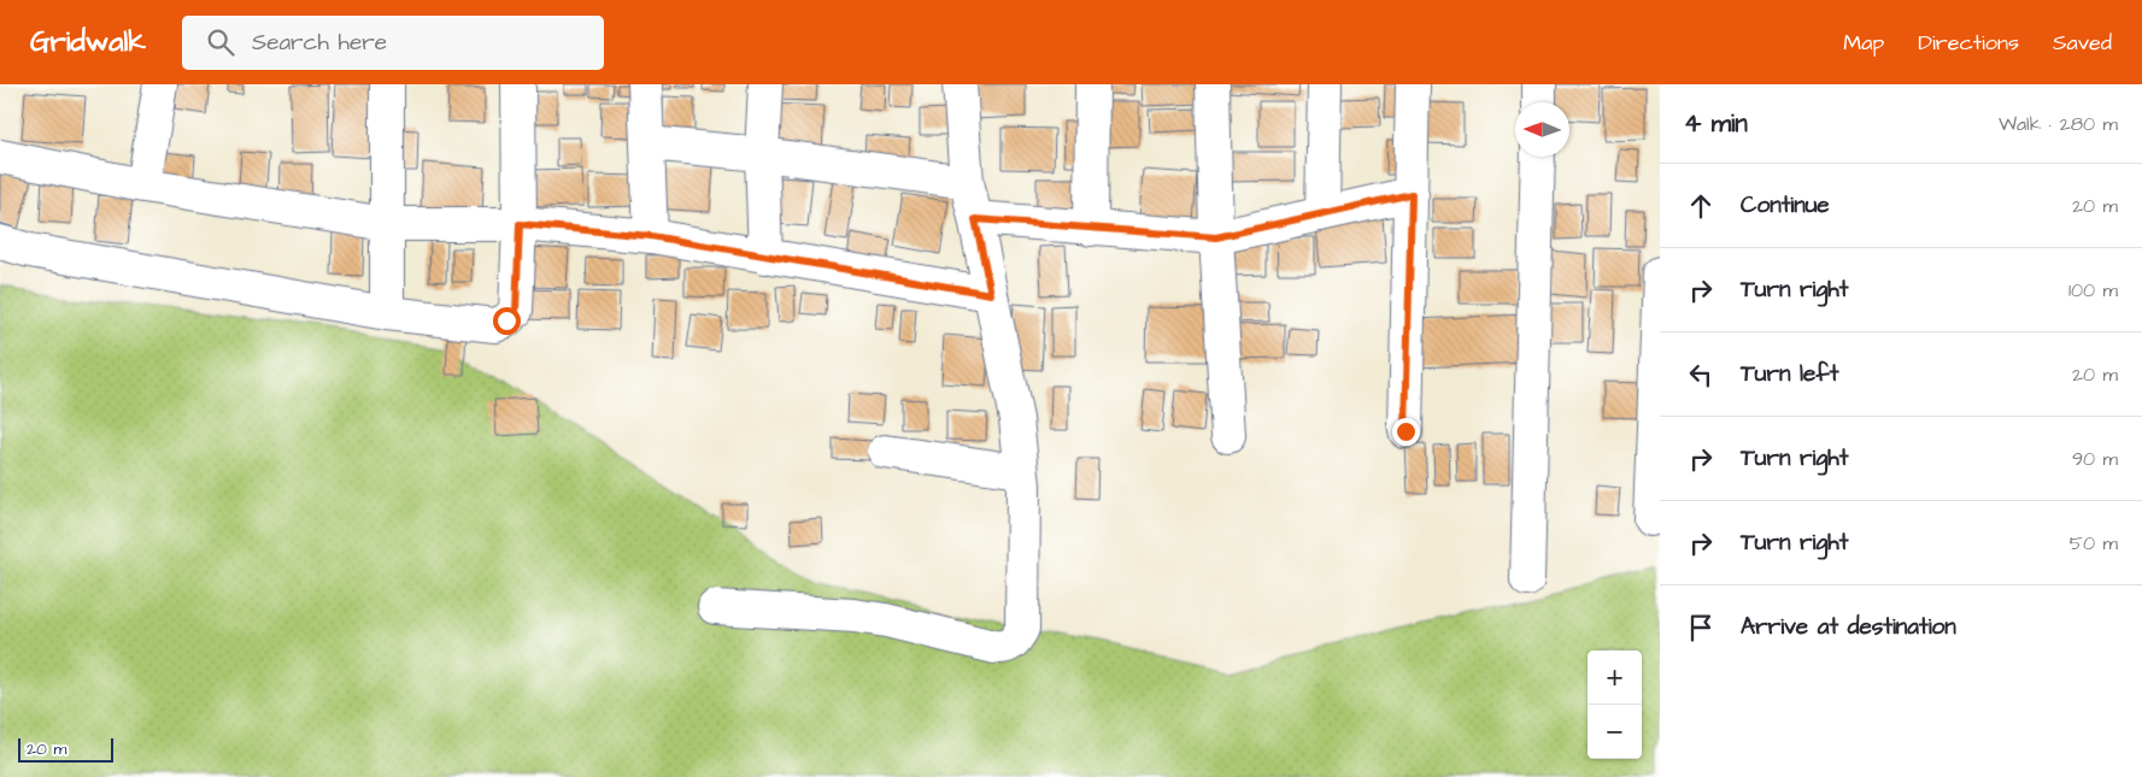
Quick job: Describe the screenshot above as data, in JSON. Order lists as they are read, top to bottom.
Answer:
{
  "scale_bar": "20 m",
  "north": "left",
  "page": {
    "header": "Gridwalk",
    "search": "Search here",
    "nav": ["Map", "Directions", "Saved"],
    "heading": ["4 min", "Walk · 280 m"],
    "list": [
      ["Continue", "20 m"],
      ["Turn right", "100 m"],
      ["Turn left", "20 m"],
      ["Turn right", "90 m"],
      ["Turn right", "50 m"],
      "Arrive at destination"
    ],
    "map_buttons": ["+", "−"],
    "scale": "20 m"
  }
}
